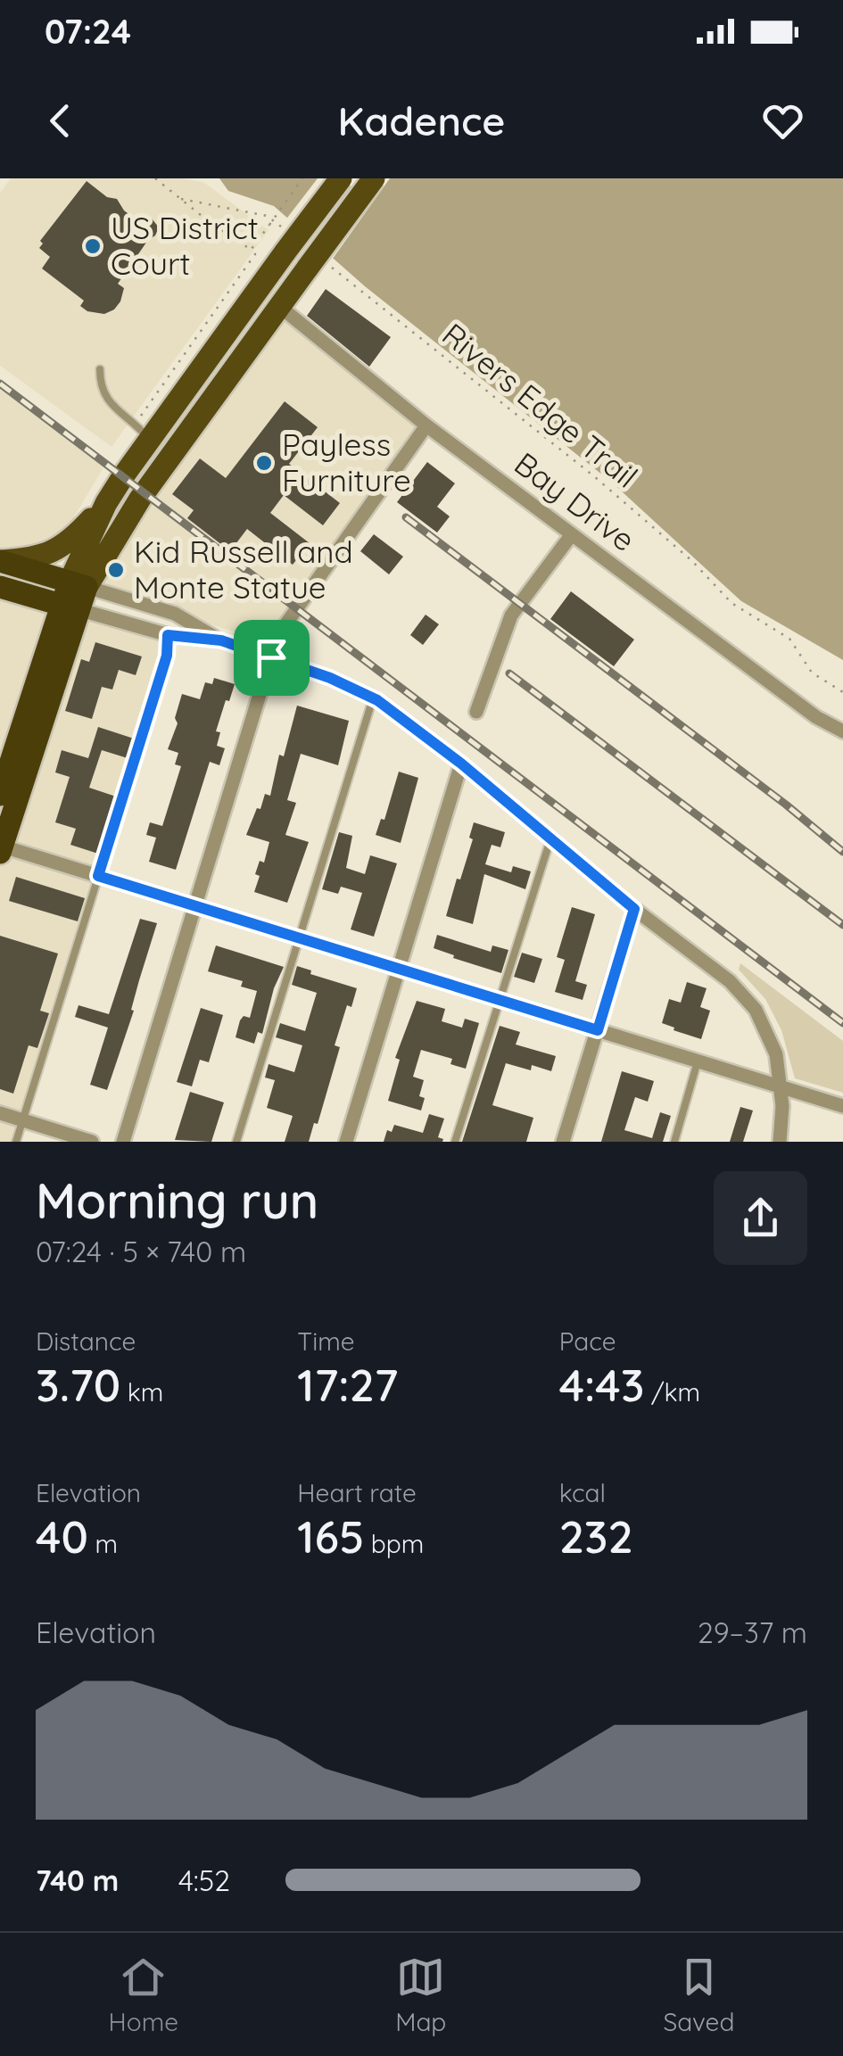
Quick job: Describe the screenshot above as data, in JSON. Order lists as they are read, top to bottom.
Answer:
{
  "streets": {
    "street": ["Bay Drive"],
    "path": ["Rivers Edge Trail"]
  },
  "places": ["US District Court", "Payless Furniture", "Kid Russell and Monte Statue"],
  "page": {
    "status": "07:24",
    "header": "Kadence",
    "heading": ["Morning run", "07:24 · 5 × 740 m"],
    "stats": [
      ["Distance", "3.70 km"],
      ["Time", "17:27"],
      ["Pace", "4:43 /km"],
      ["Elevation", "40 m"],
      ["Heart rate", "165 bpm"],
      ["kcal", "232"]
    ],
    "chart": ["Elevation", "29–37 m"],
    "list": [
      {
        "name": "740 m",
        "note": "4:52"
      }
    ],
    "tabs": ["Home", "Map", "Saved"]
  }
}
